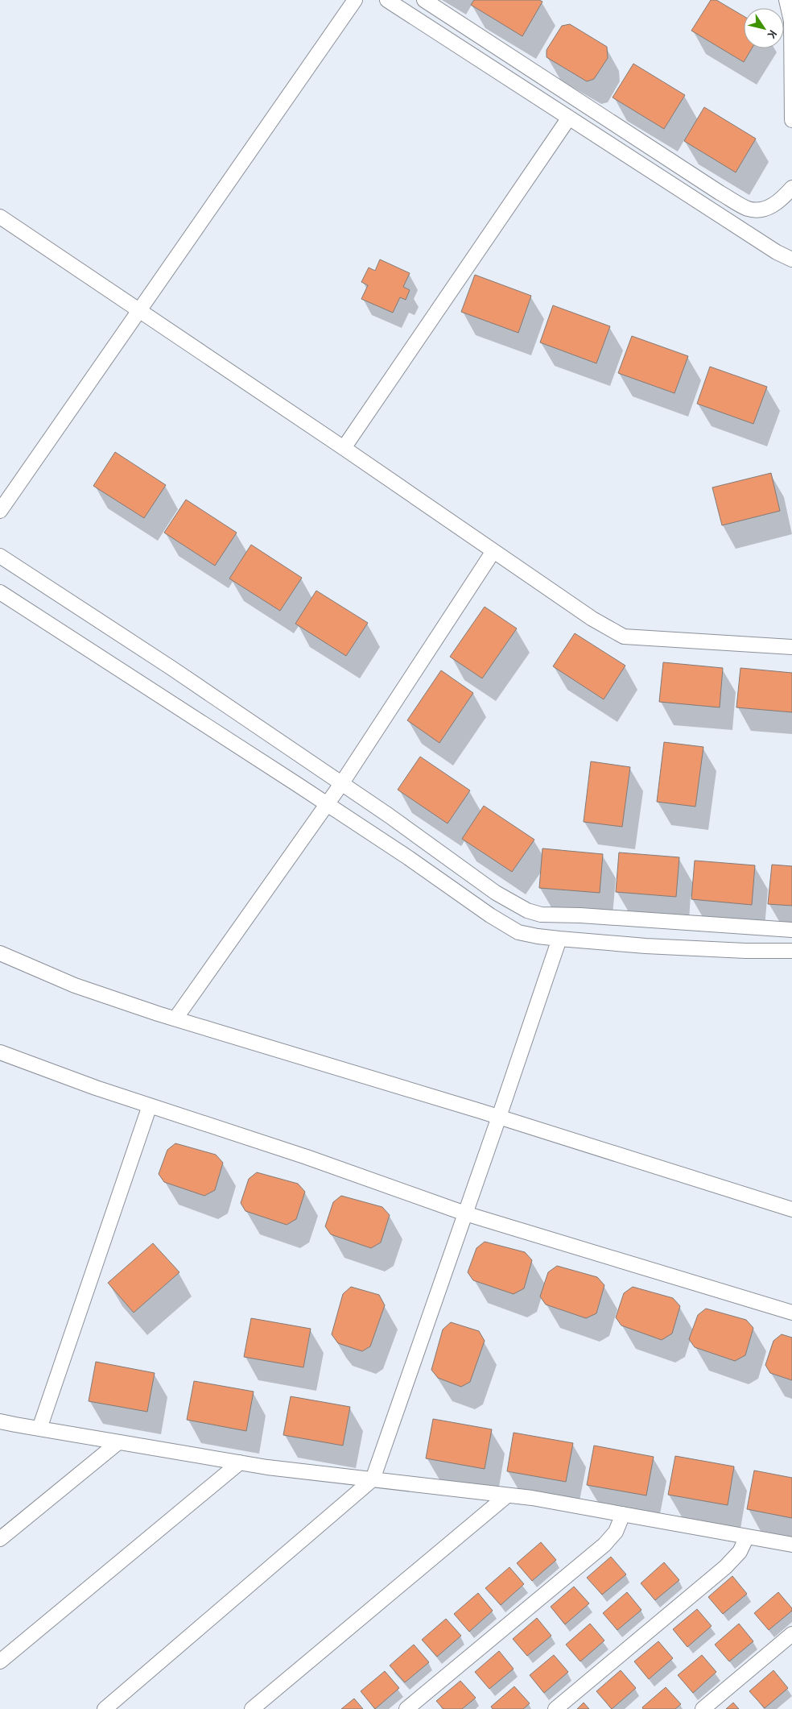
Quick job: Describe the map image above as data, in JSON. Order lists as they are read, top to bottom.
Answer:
{
  "north": "bottom right"
}
